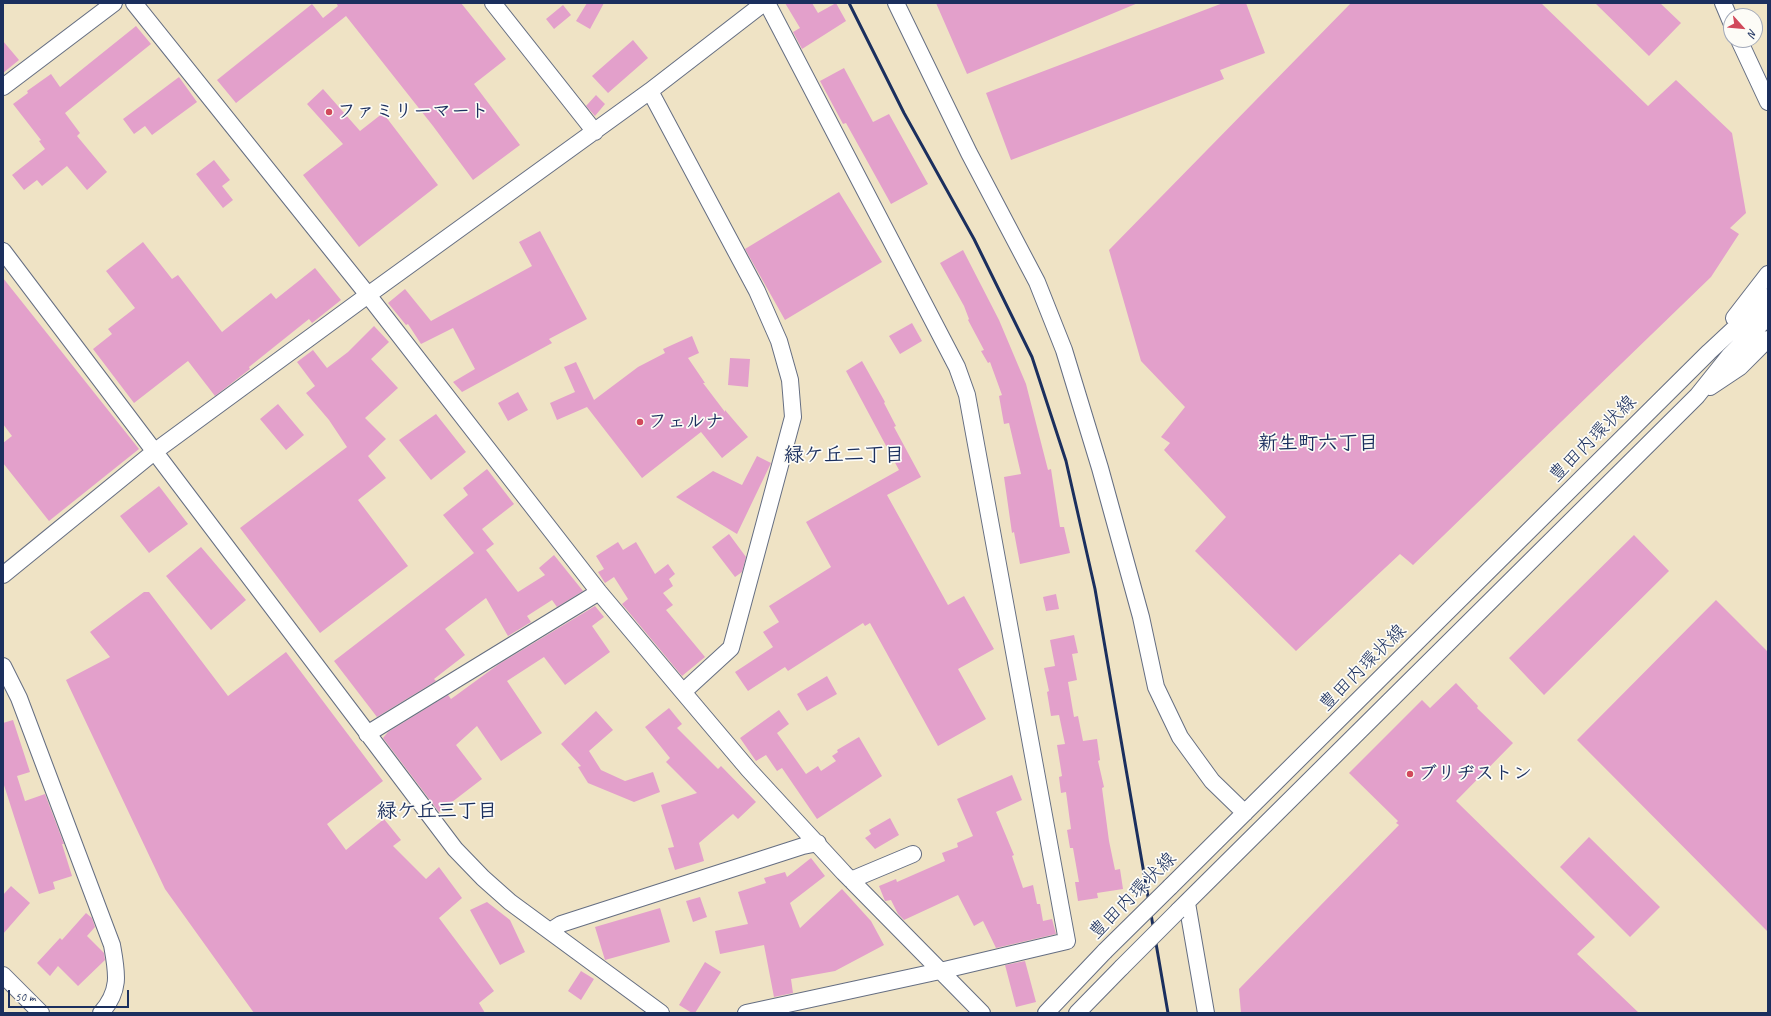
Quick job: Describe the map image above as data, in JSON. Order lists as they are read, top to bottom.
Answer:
{
  "streets": {
    "street": ["豊田内環状線"]
  },
  "districts": ["新生町六丁目", "緑ケ丘二丁目", "緑ケ丘三丁目"],
  "places": ["ファミリーマート", "フェルナ", "ブリヂストン"],
  "scale_bar": "50 m",
  "north": "bottom right"
}
